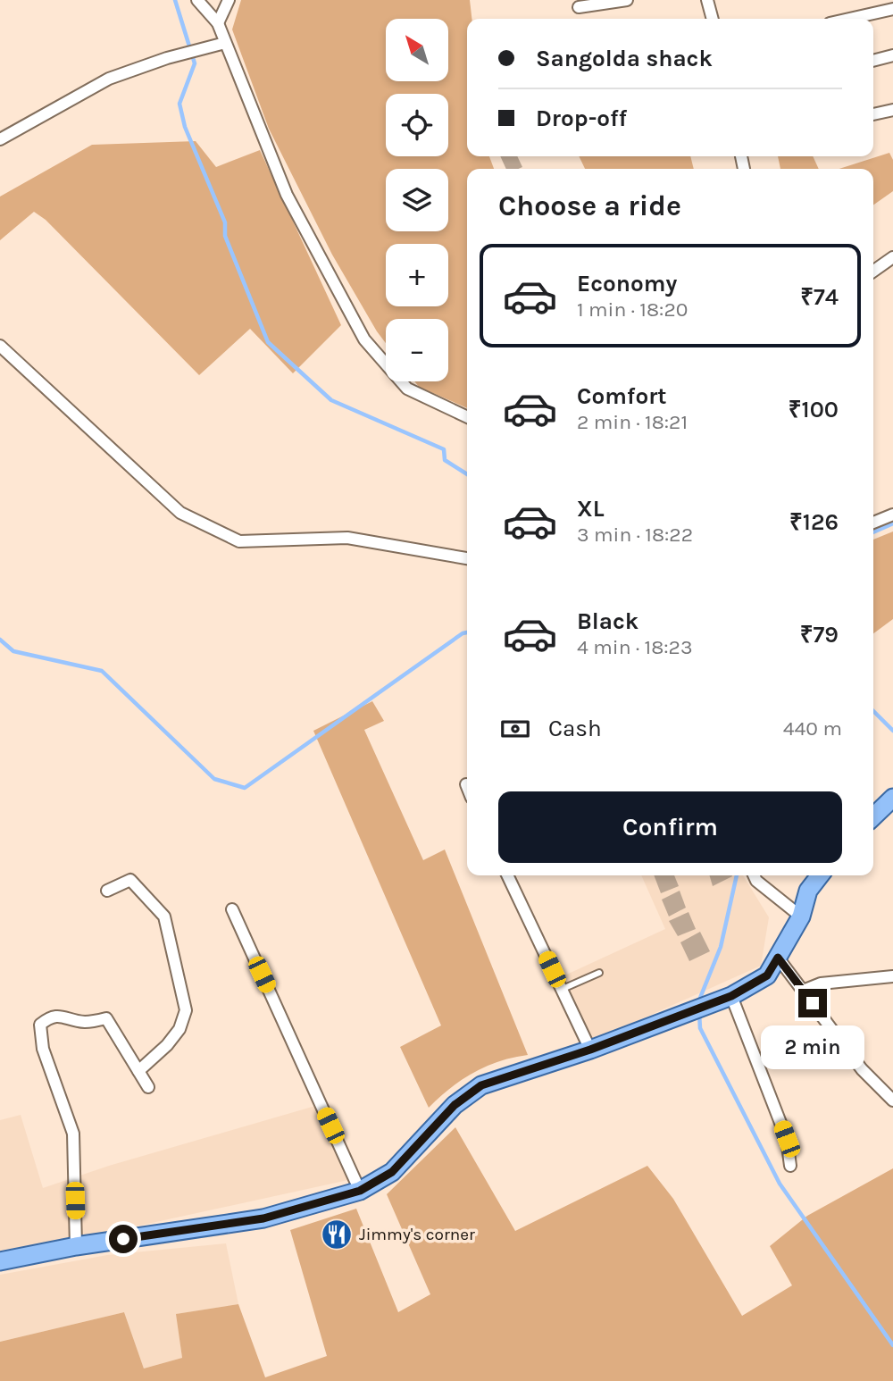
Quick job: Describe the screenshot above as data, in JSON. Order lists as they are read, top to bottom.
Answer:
{
  "places": {
    "restaurant": ["Jimmy's corner"]
  },
  "north": "top left",
  "page": {
    "map_buttons": ["+", "−"],
    "banner": ["Sangolda shack", "Drop-off"],
    "heading": "Choose a ride",
    "list": [
      {
        "name": "Economy",
        "note": "1 min · 18:20",
        "value": "₹74"
      },
      {
        "name": "Comfort",
        "note": "2 min · 18:21",
        "value": "₹100"
      },
      {
        "name": "XL",
        "note": "3 min · 18:22",
        "value": "₹126"
      },
      {
        "name": "Black",
        "note": "4 min · 18:23",
        "value": "₹79"
      }
    ],
    "pay": ["Cash", "440 m"],
    "buttons": "Confirm",
    "bubble": "2 min"
  }
}
